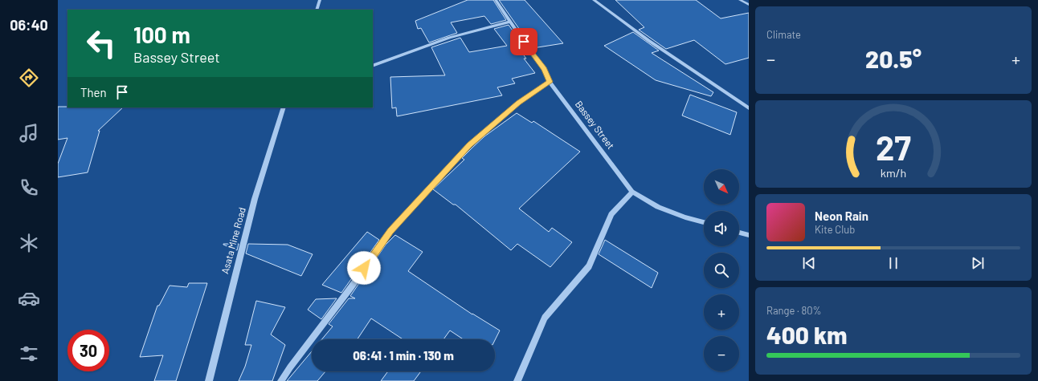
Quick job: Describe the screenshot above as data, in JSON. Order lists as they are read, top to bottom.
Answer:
{
  "streets": {
    "street": ["Bassey Street", "Asata Mine Road"]
  },
  "north": "bottom right",
  "page": {
    "tabs": "06:40",
    "tile": [
      "Climate",
      ["Range · 80%", "400 km"]
    ],
    "turn": ["100 m", "Bassey Street"],
    "heat": ["−", "20.5°", "+"],
    "then": "Then",
    "map_buttons": ["+", "−"],
    "song": ["Neon Rain", "Kite Club"],
    "limit": "30",
    "trip": "06:41 · 1 min · 130 m",
    "gauge": ["27", "km/h"]
  }
}
